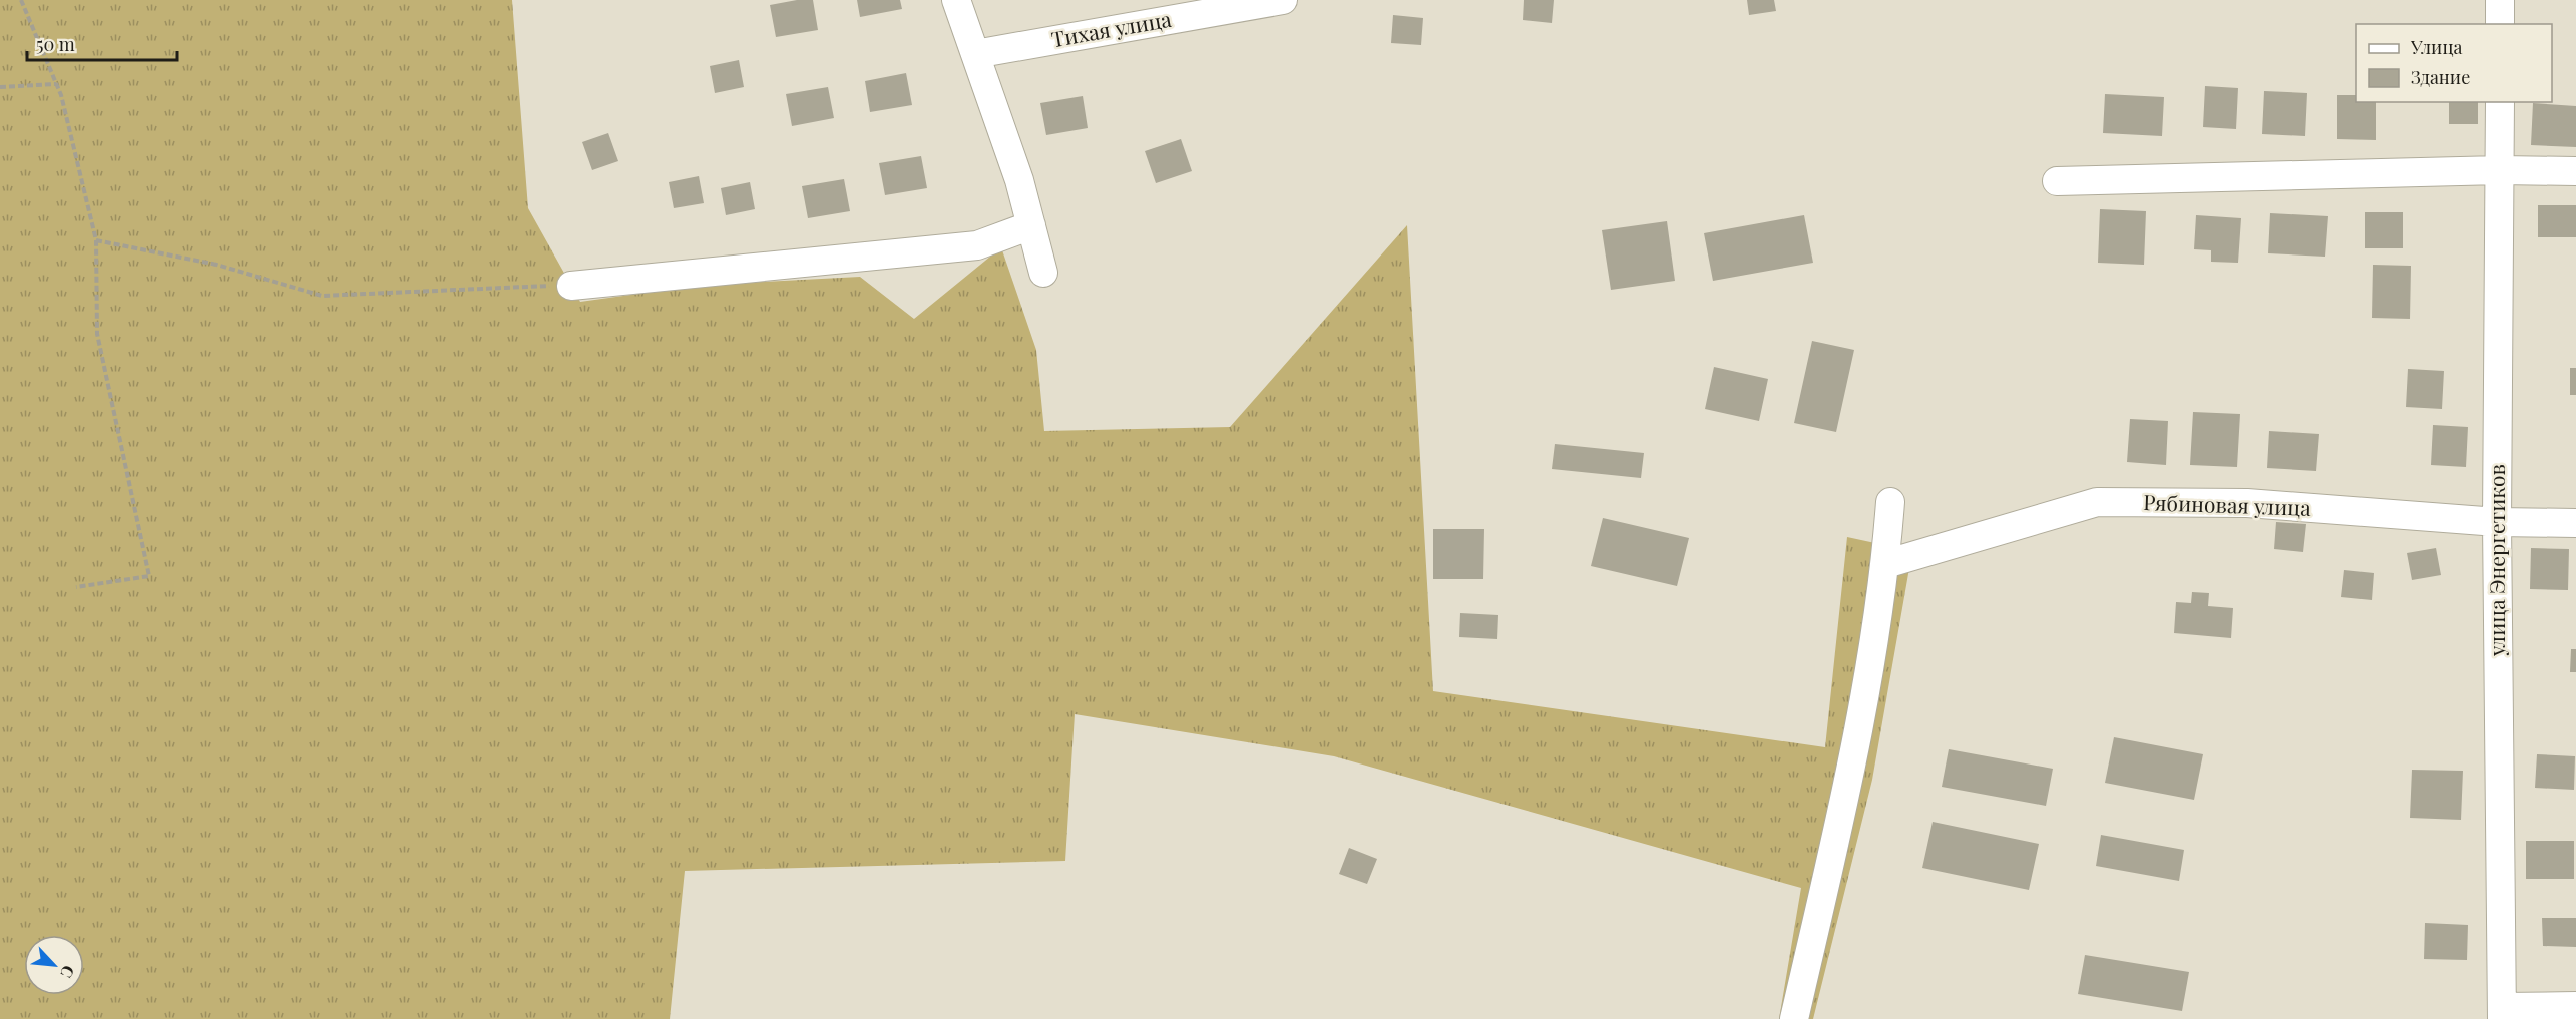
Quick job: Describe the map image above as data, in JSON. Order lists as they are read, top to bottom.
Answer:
{
  "streets": {
    "street": ["Тихая улица", "Рябиновая улица", "улица Энергетиков"]
  },
  "crossings": [
    ["Рябиновая улица", "улица Энергетиков"]
  ],
  "legend": ["Улица", "Здание"],
  "scale_bar": "50 m",
  "north": "bottom right"
}
